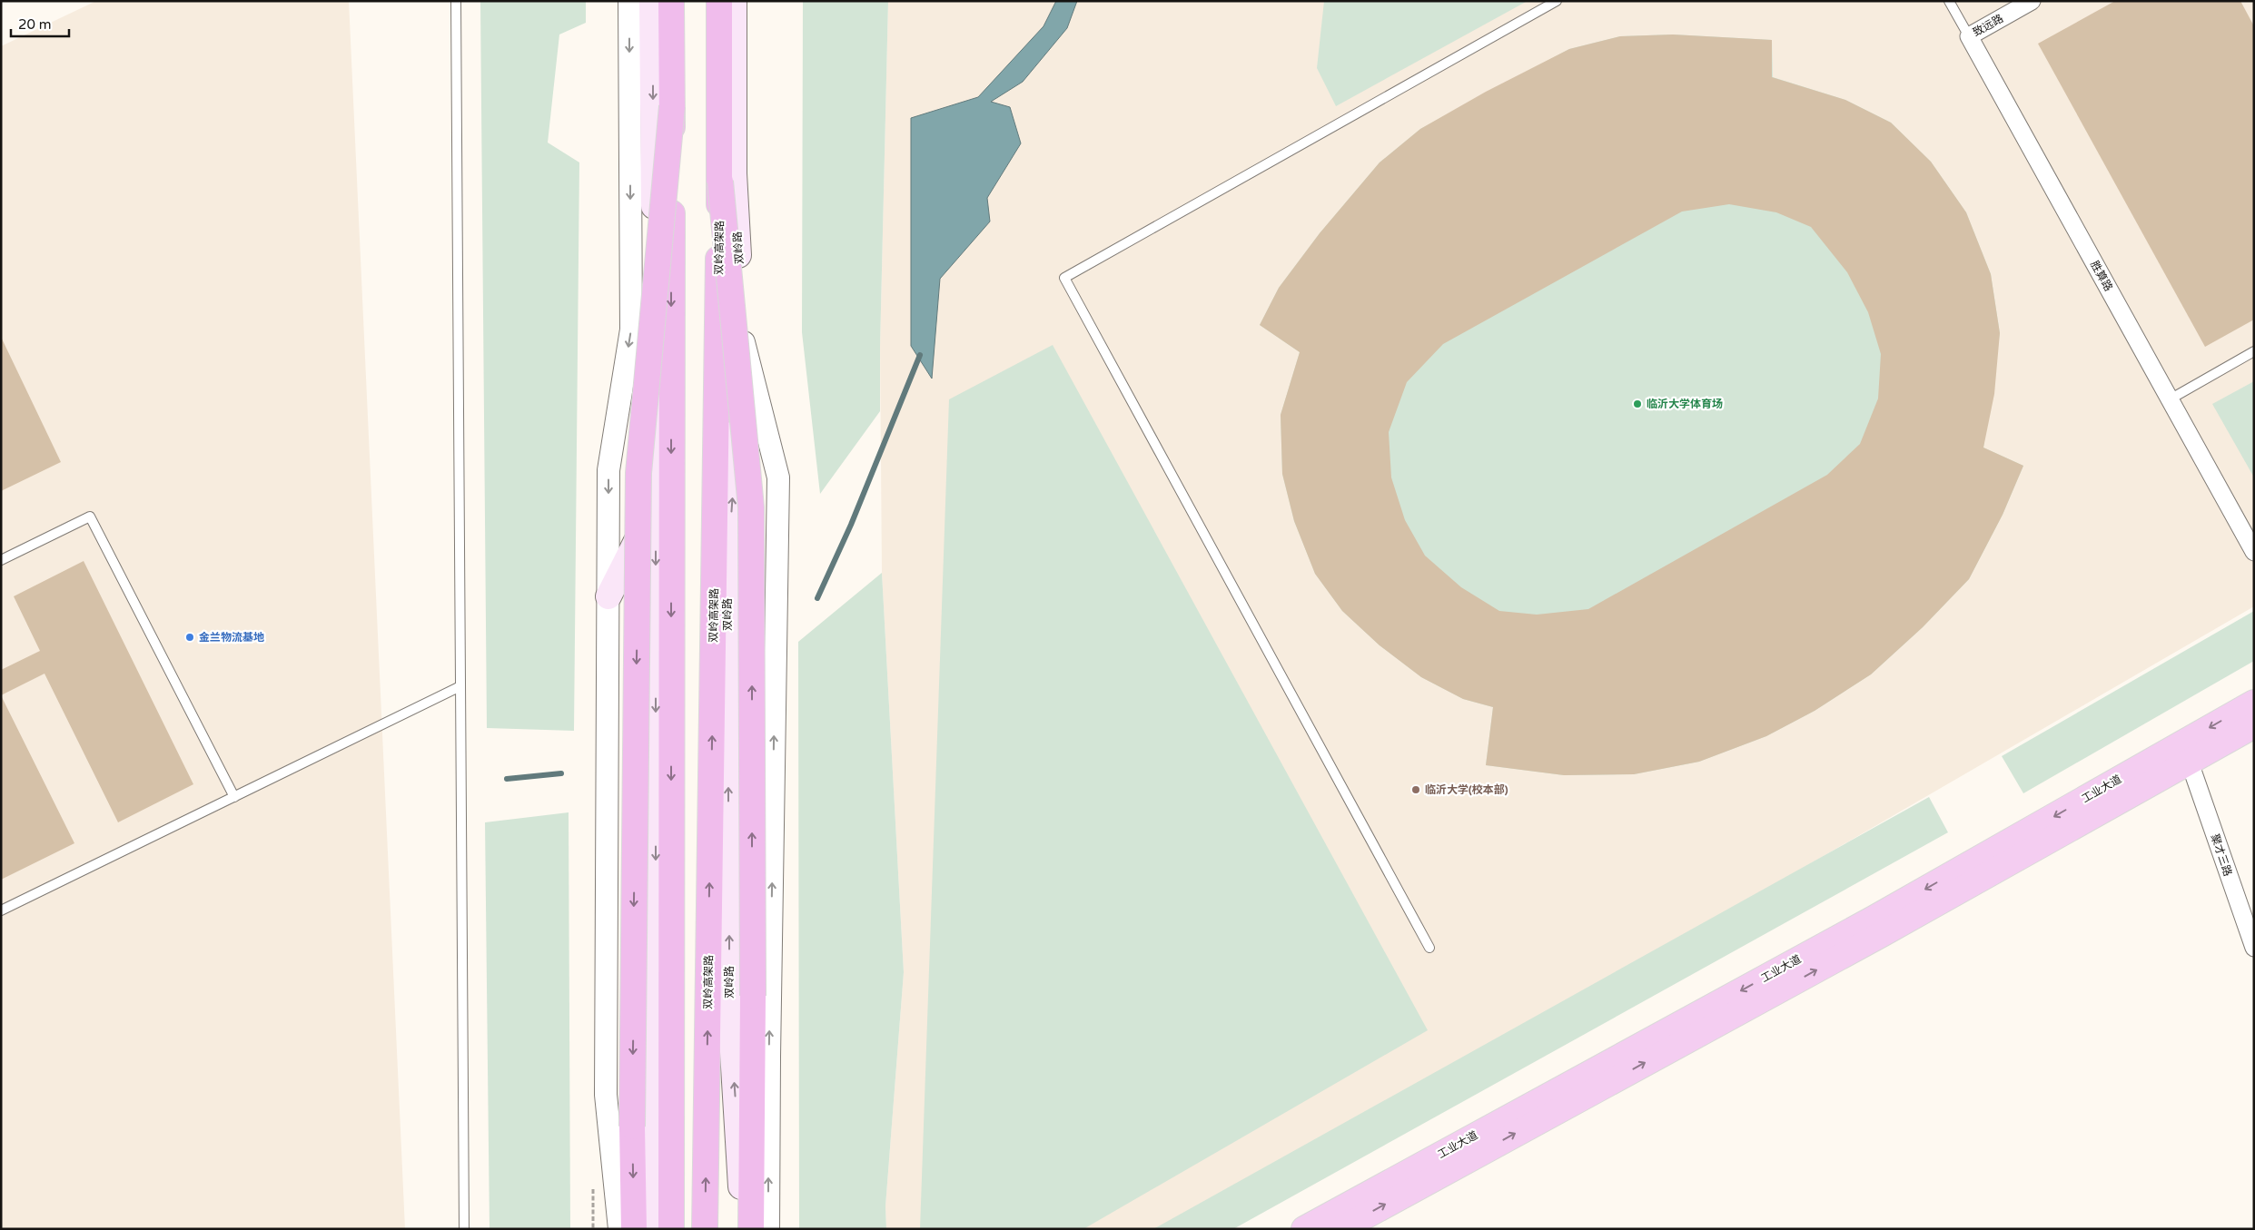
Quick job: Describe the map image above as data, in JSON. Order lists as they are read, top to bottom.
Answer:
{
  "streets": {
    "highway": ["双岭高架路"],
    "main road": ["双岭路", "工业大道"],
    "street": ["致远路", "胜算路", "聚才三路"]
  },
  "crossings": [
    ["致远路", "胜算路"],
    ["工业大道", "聚才三路"]
  ],
  "places": ["临沂大学体育场", "金兰物流基地", "临沂大学(校本部)"],
  "scale_bar": "20 m"
}
